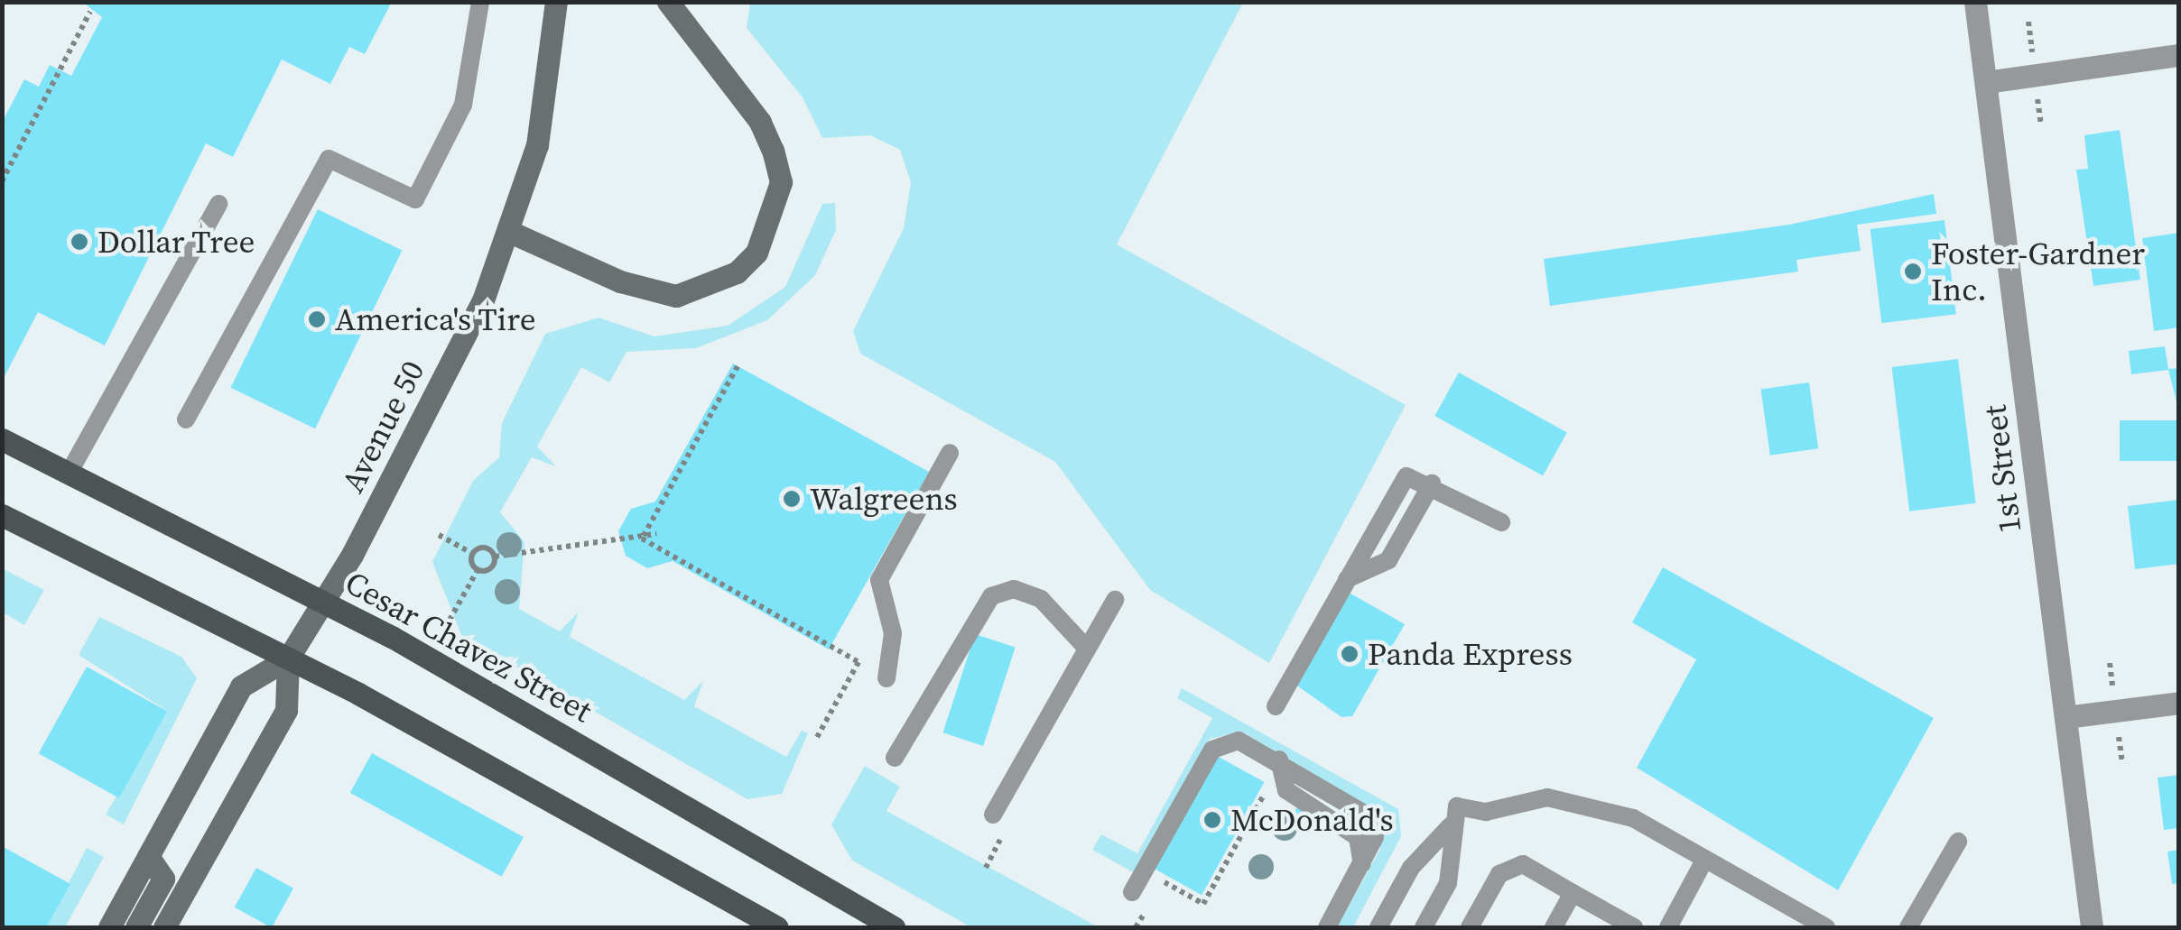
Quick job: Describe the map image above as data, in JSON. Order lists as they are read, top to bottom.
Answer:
{
  "streets": {
    "main road": ["Avenue 50", "Cesar Chavez Street"],
    "street": ["1st Street"]
  },
  "crossings": [
    ["Avenue 50", "Cesar Chavez Street"]
  ],
  "places": [
    "Dollar Tree",
    "Foster-Gardner Inc.",
    "America's Tire",
    "Walgreens",
    "Panda Express",
    "McDonald's"
  ]
}
